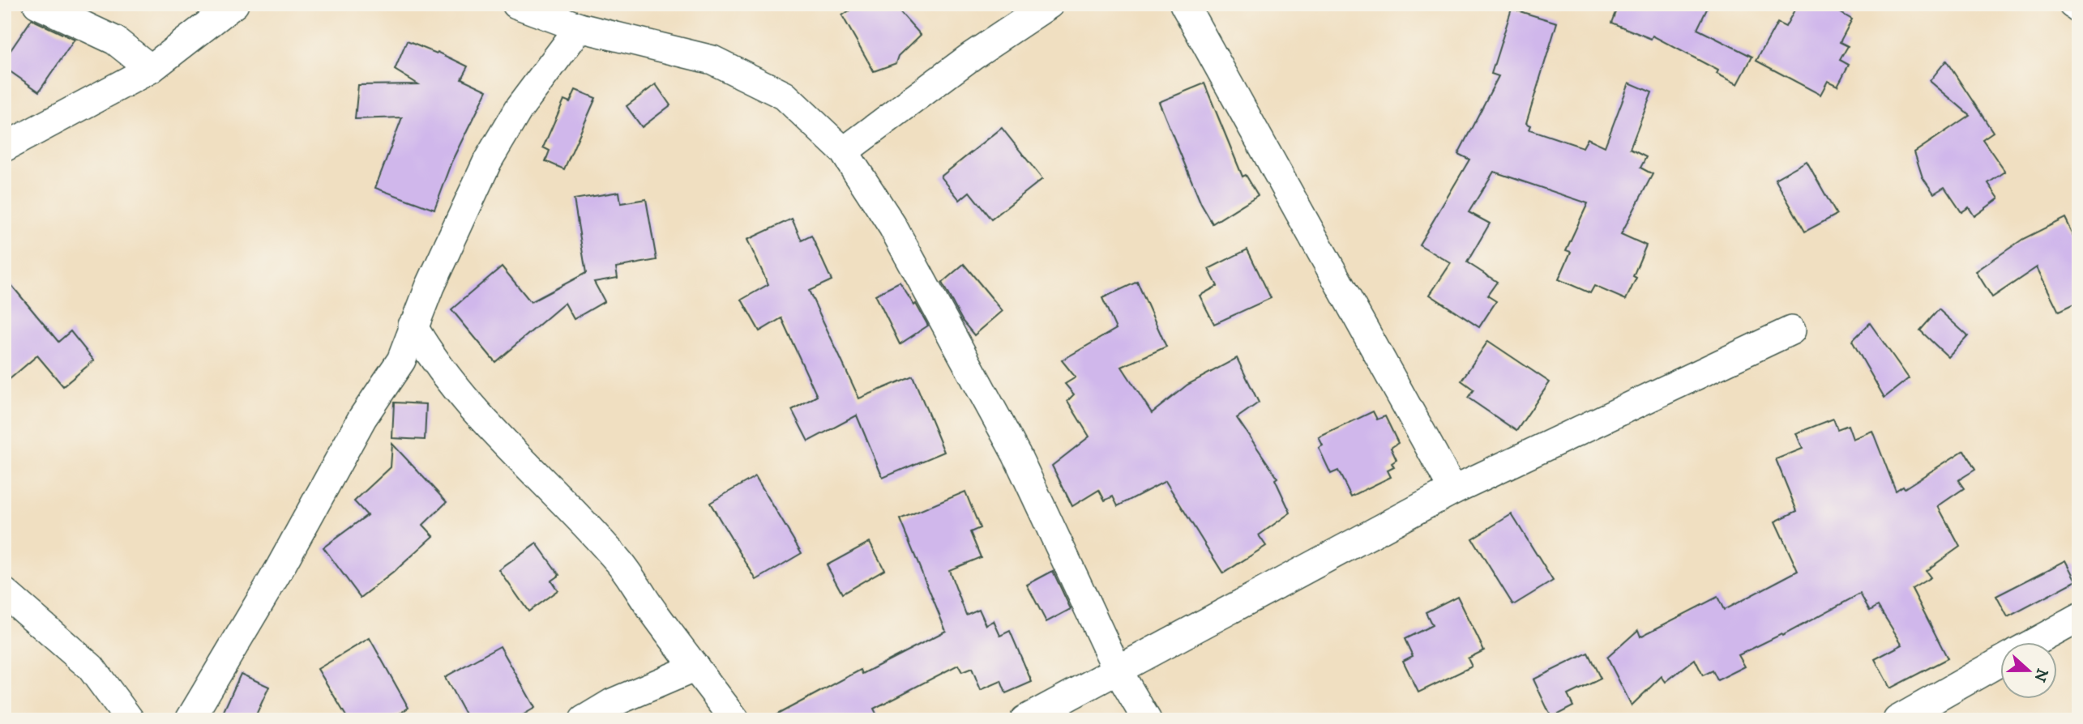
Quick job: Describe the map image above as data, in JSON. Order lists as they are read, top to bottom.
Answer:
{
  "north": "right"
}
